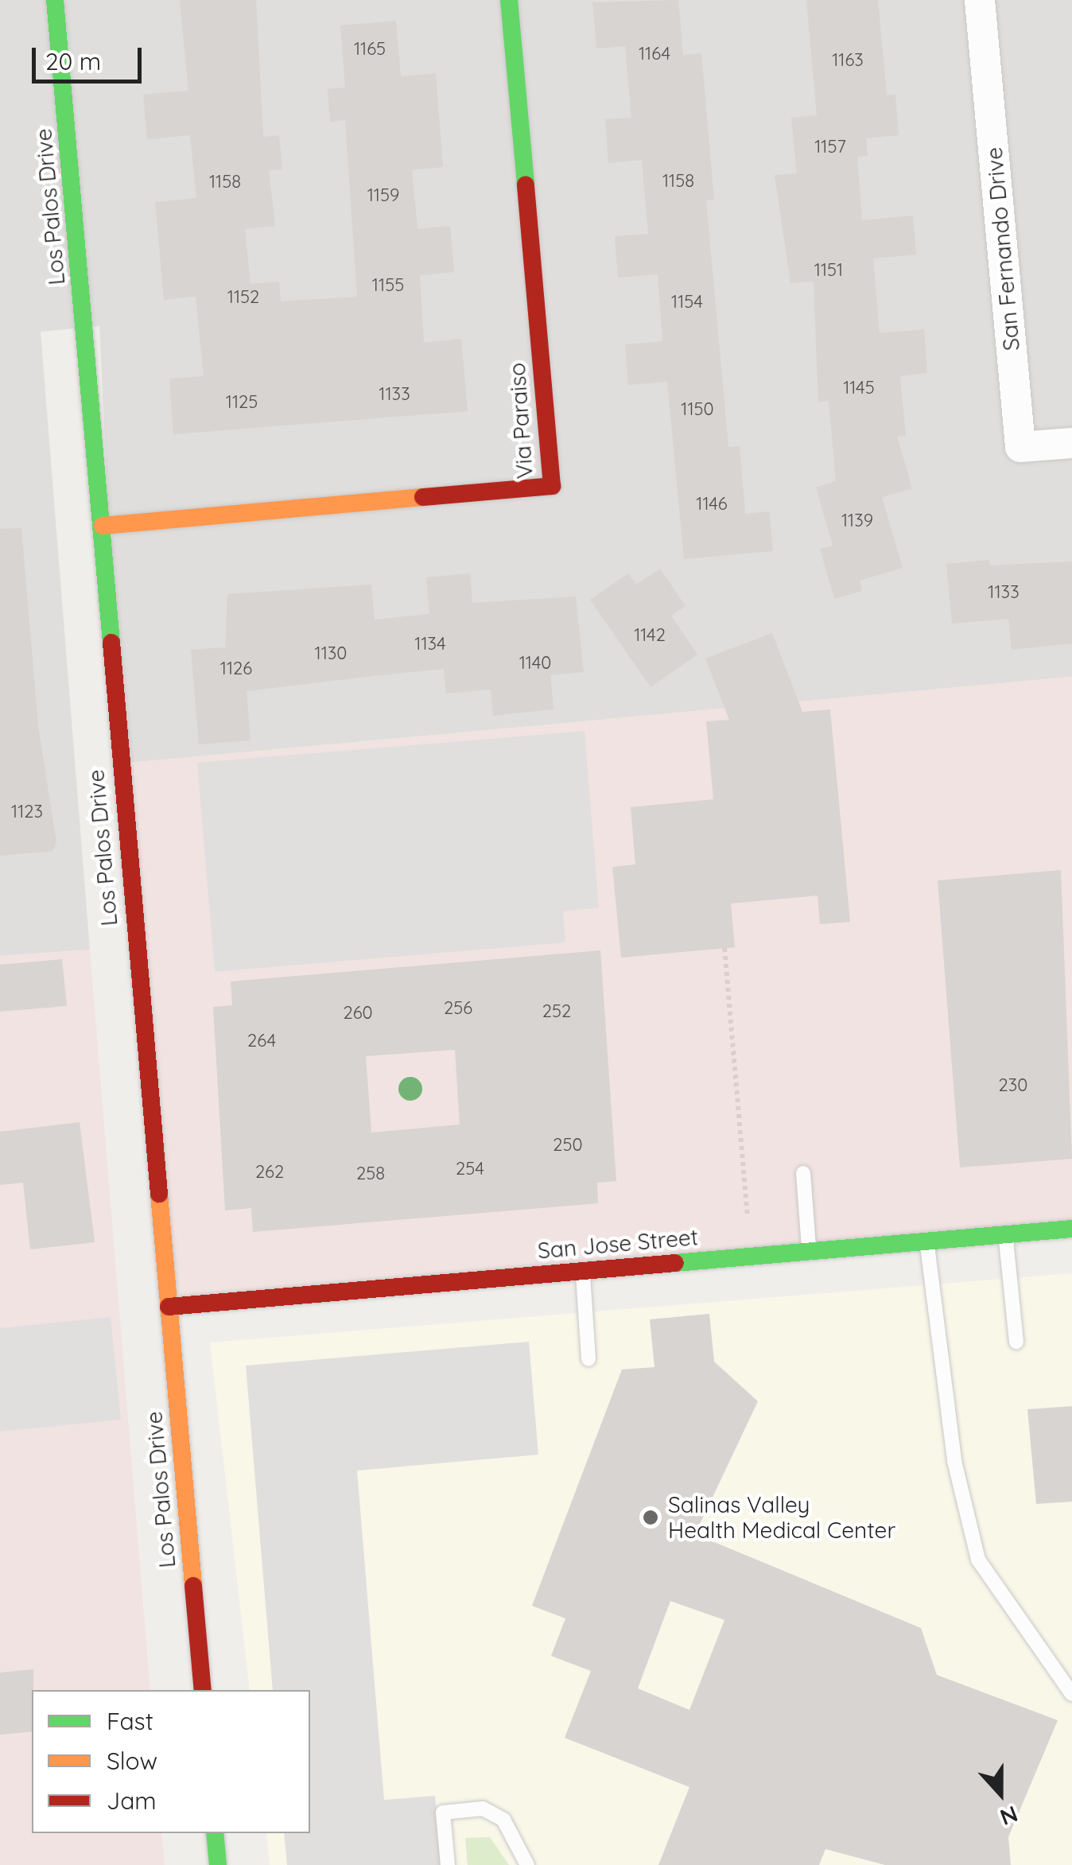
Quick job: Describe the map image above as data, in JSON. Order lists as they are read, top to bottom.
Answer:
{
  "streets": {
    "street": [
      "Los Palos Drive",
      "San Fernando Drive",
      "Via Paraiso",
      "San Jose Street"
    ]
  },
  "crossings": [
    ["Los Palos Drive", "Via Paraiso"],
    ["Los Palos Drive", "San Jose Street"]
  ],
  "places": ["Salinas Valley Health Medical Center"],
  "house_numbers": [
    "1165",
    "1164",
    "1163",
    "1157",
    "1158",
    "1158",
    "1159",
    "1151",
    "1155",
    "1152",
    "1154",
    "1145",
    "1133",
    "1125",
    "1150",
    "1146",
    "1139",
    "1133",
    "1142",
    "1134",
    "1130",
    "1140",
    "1126",
    "1123",
    "256",
    "252",
    "260",
    "264",
    "230",
    "250",
    "254",
    "262",
    "258"
  ],
  "legend": ["Fast", "Slow", "Jam"],
  "scale_bar": "20 m",
  "north": "bottom"
}
